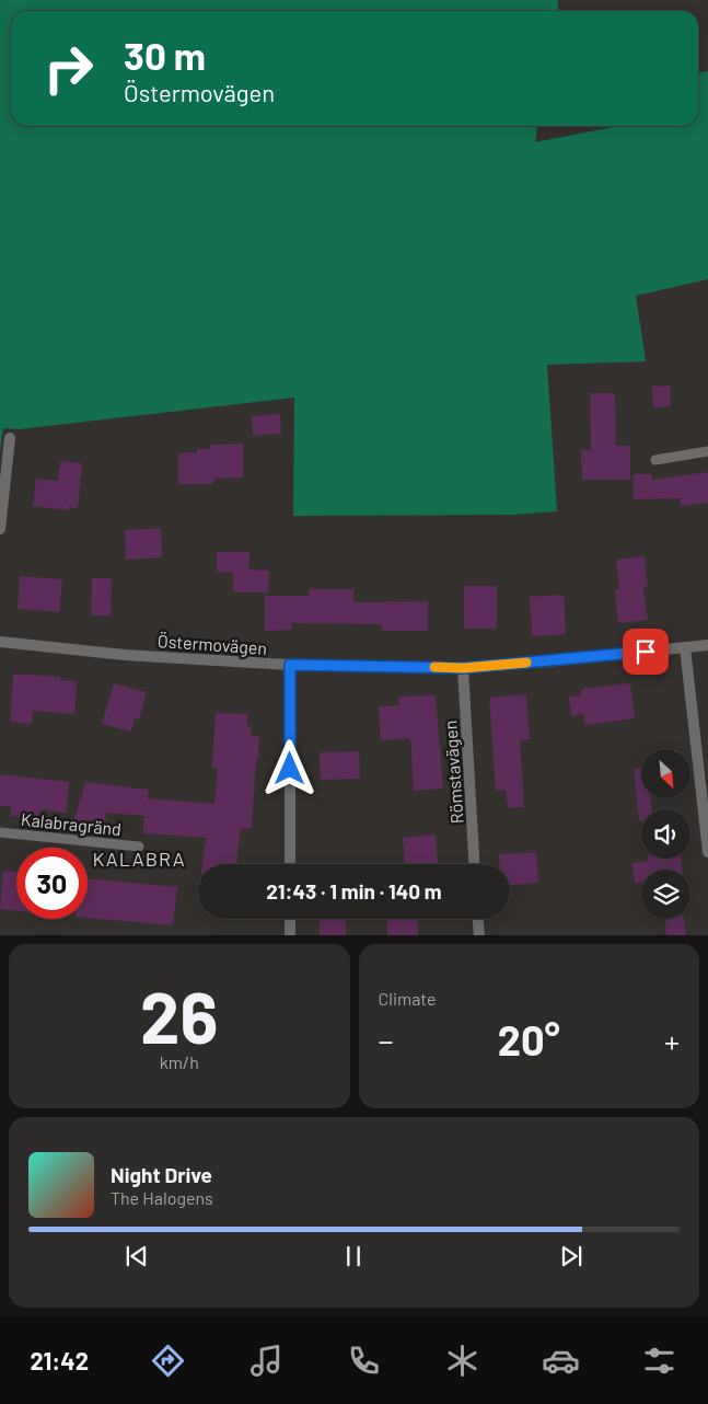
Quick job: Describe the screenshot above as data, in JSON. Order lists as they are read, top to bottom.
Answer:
{
  "streets": {
    "street": ["Östermovägen", "Römstavägen"],
    "lane": ["Kalabragränd"]
  },
  "crossings": [
    ["Östermovägen", "Römstavägen"]
  ],
  "districts": ["KALABRA"],
  "north": "bottom right",
  "page": {
    "turn": ["30 m", "Östermovägen"],
    "limit": "30",
    "trip": "21:43 · 1 min · 140 m",
    "tile": [
      ["26", "km/h"],
      "Climate"
    ],
    "heat": ["−", "20°", "+"],
    "song": ["Night Drive", "The Halogens"],
    "tabs": "21:42"
  }
}
